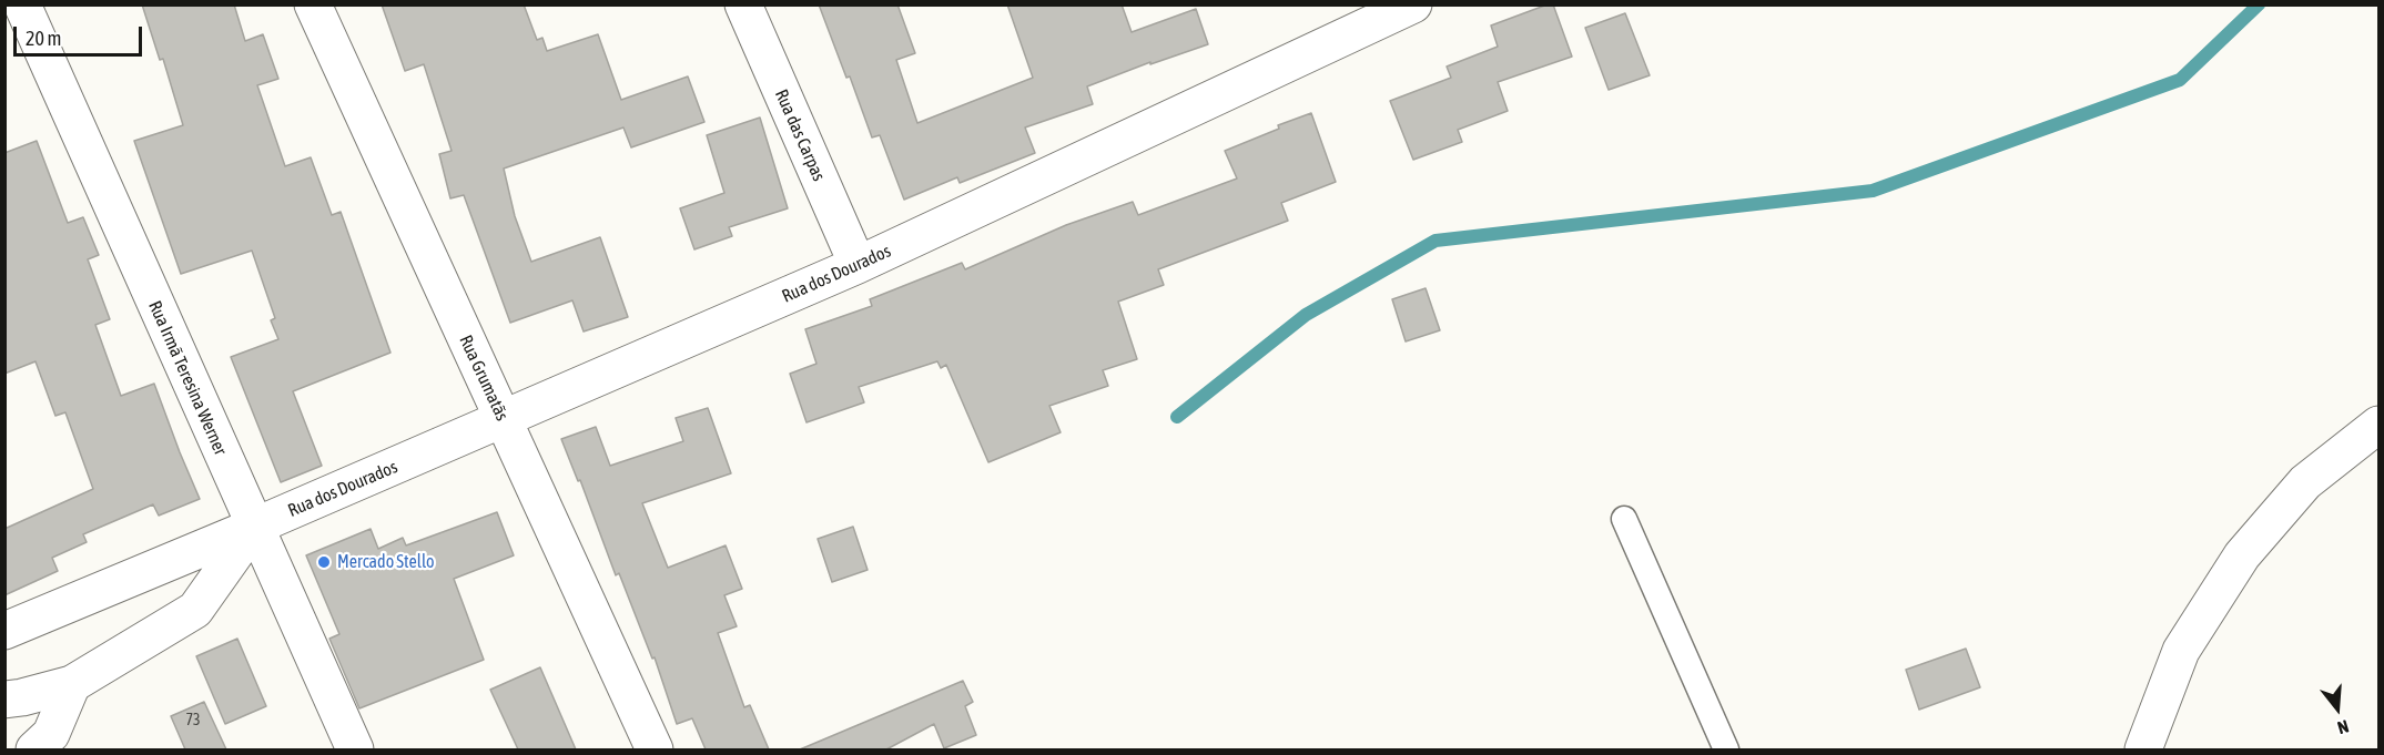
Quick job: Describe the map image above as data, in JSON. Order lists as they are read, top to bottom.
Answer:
{
  "streets": {
    "street": [
      "Rua das Carpas",
      "Rua dos Dourados",
      "Rua Irmã Teresina Werner",
      "Rua Grumatãs"
    ]
  },
  "crossings": [
    ["Rua das Carpas", "Rua dos Dourados"],
    ["Rua dos Dourados", "Rua Irmã Teresina Werner"],
    ["Rua dos Dourados", "Rua Grumatãs"]
  ],
  "places": ["Mercado Stello"],
  "house_numbers": ["73"],
  "scale_bar": "20 m",
  "north": "bottom"
}
